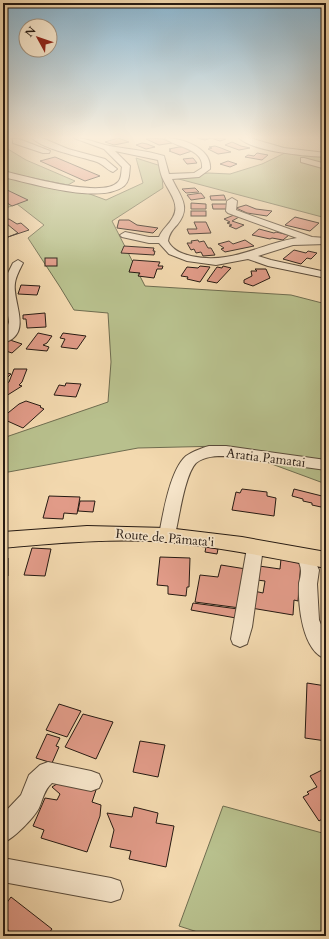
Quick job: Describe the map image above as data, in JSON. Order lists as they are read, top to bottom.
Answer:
{
  "streets": {
    "main road": ["Route de Pāmata'i"],
    "street": ["Aratia Pamatai"]
  },
  "crossings": [
    ["Aratia Pamatai", "Route de Pāmata'i"]
  ],
  "north": "top left"
}
